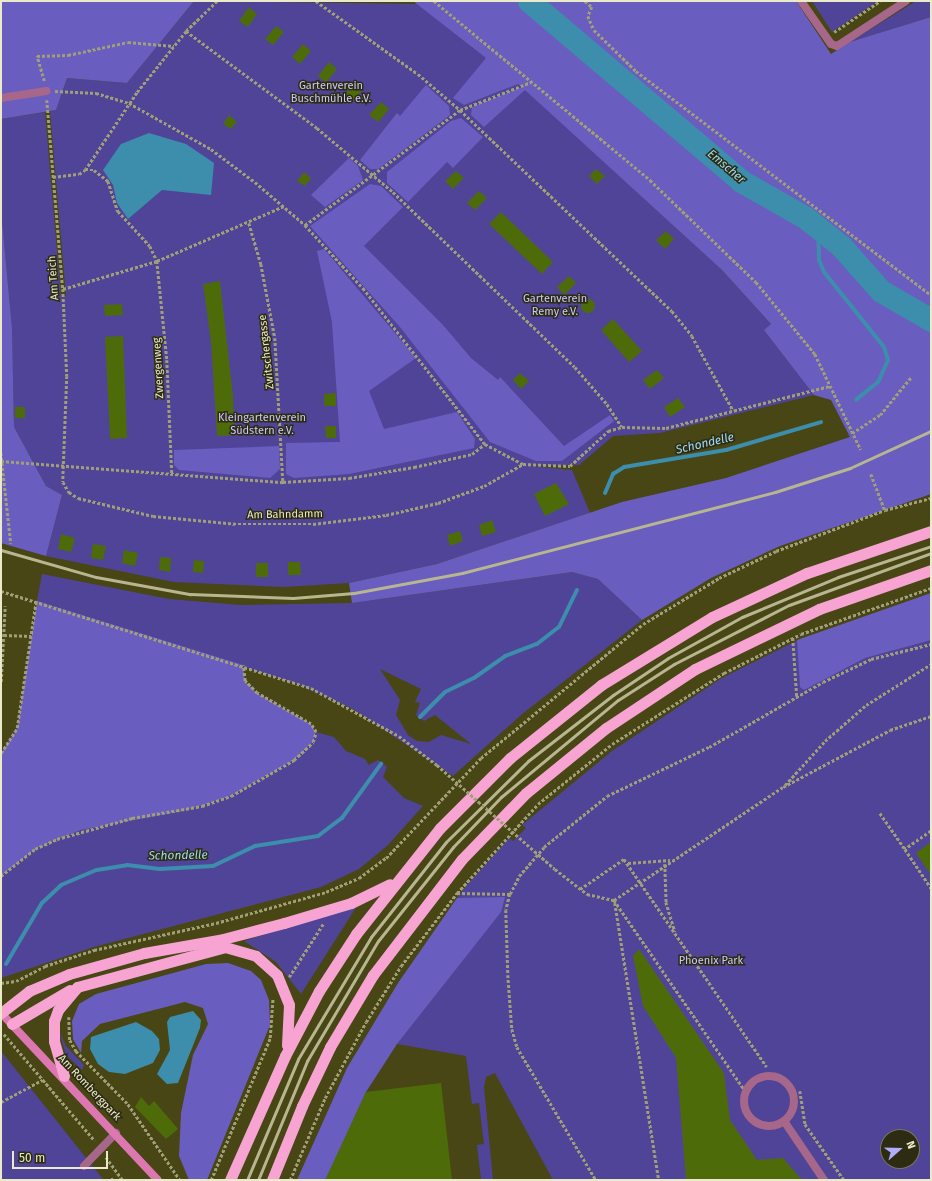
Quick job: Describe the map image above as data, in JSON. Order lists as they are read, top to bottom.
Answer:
{
  "streets": {
    "main road": ["Am Rombergpark"],
    "path": [
      "Am Teich",
      "Zwitschergasse",
      "Zwergenweg",
      "Am Bahndamm"
    ]
  },
  "crossings": [
    ["Am Teich", "Am Bahndamm"]
  ],
  "water": ["Emscher", "Schondelle"],
  "parks": [
    "Gartenverein Buschmühle e.V.",
    "Gartenverein Remy e.V.",
    "Kleingartenverein Südstern e.V.",
    "Phoenix Park"
  ],
  "scale_bar": "50 m",
  "north": "right"
}
